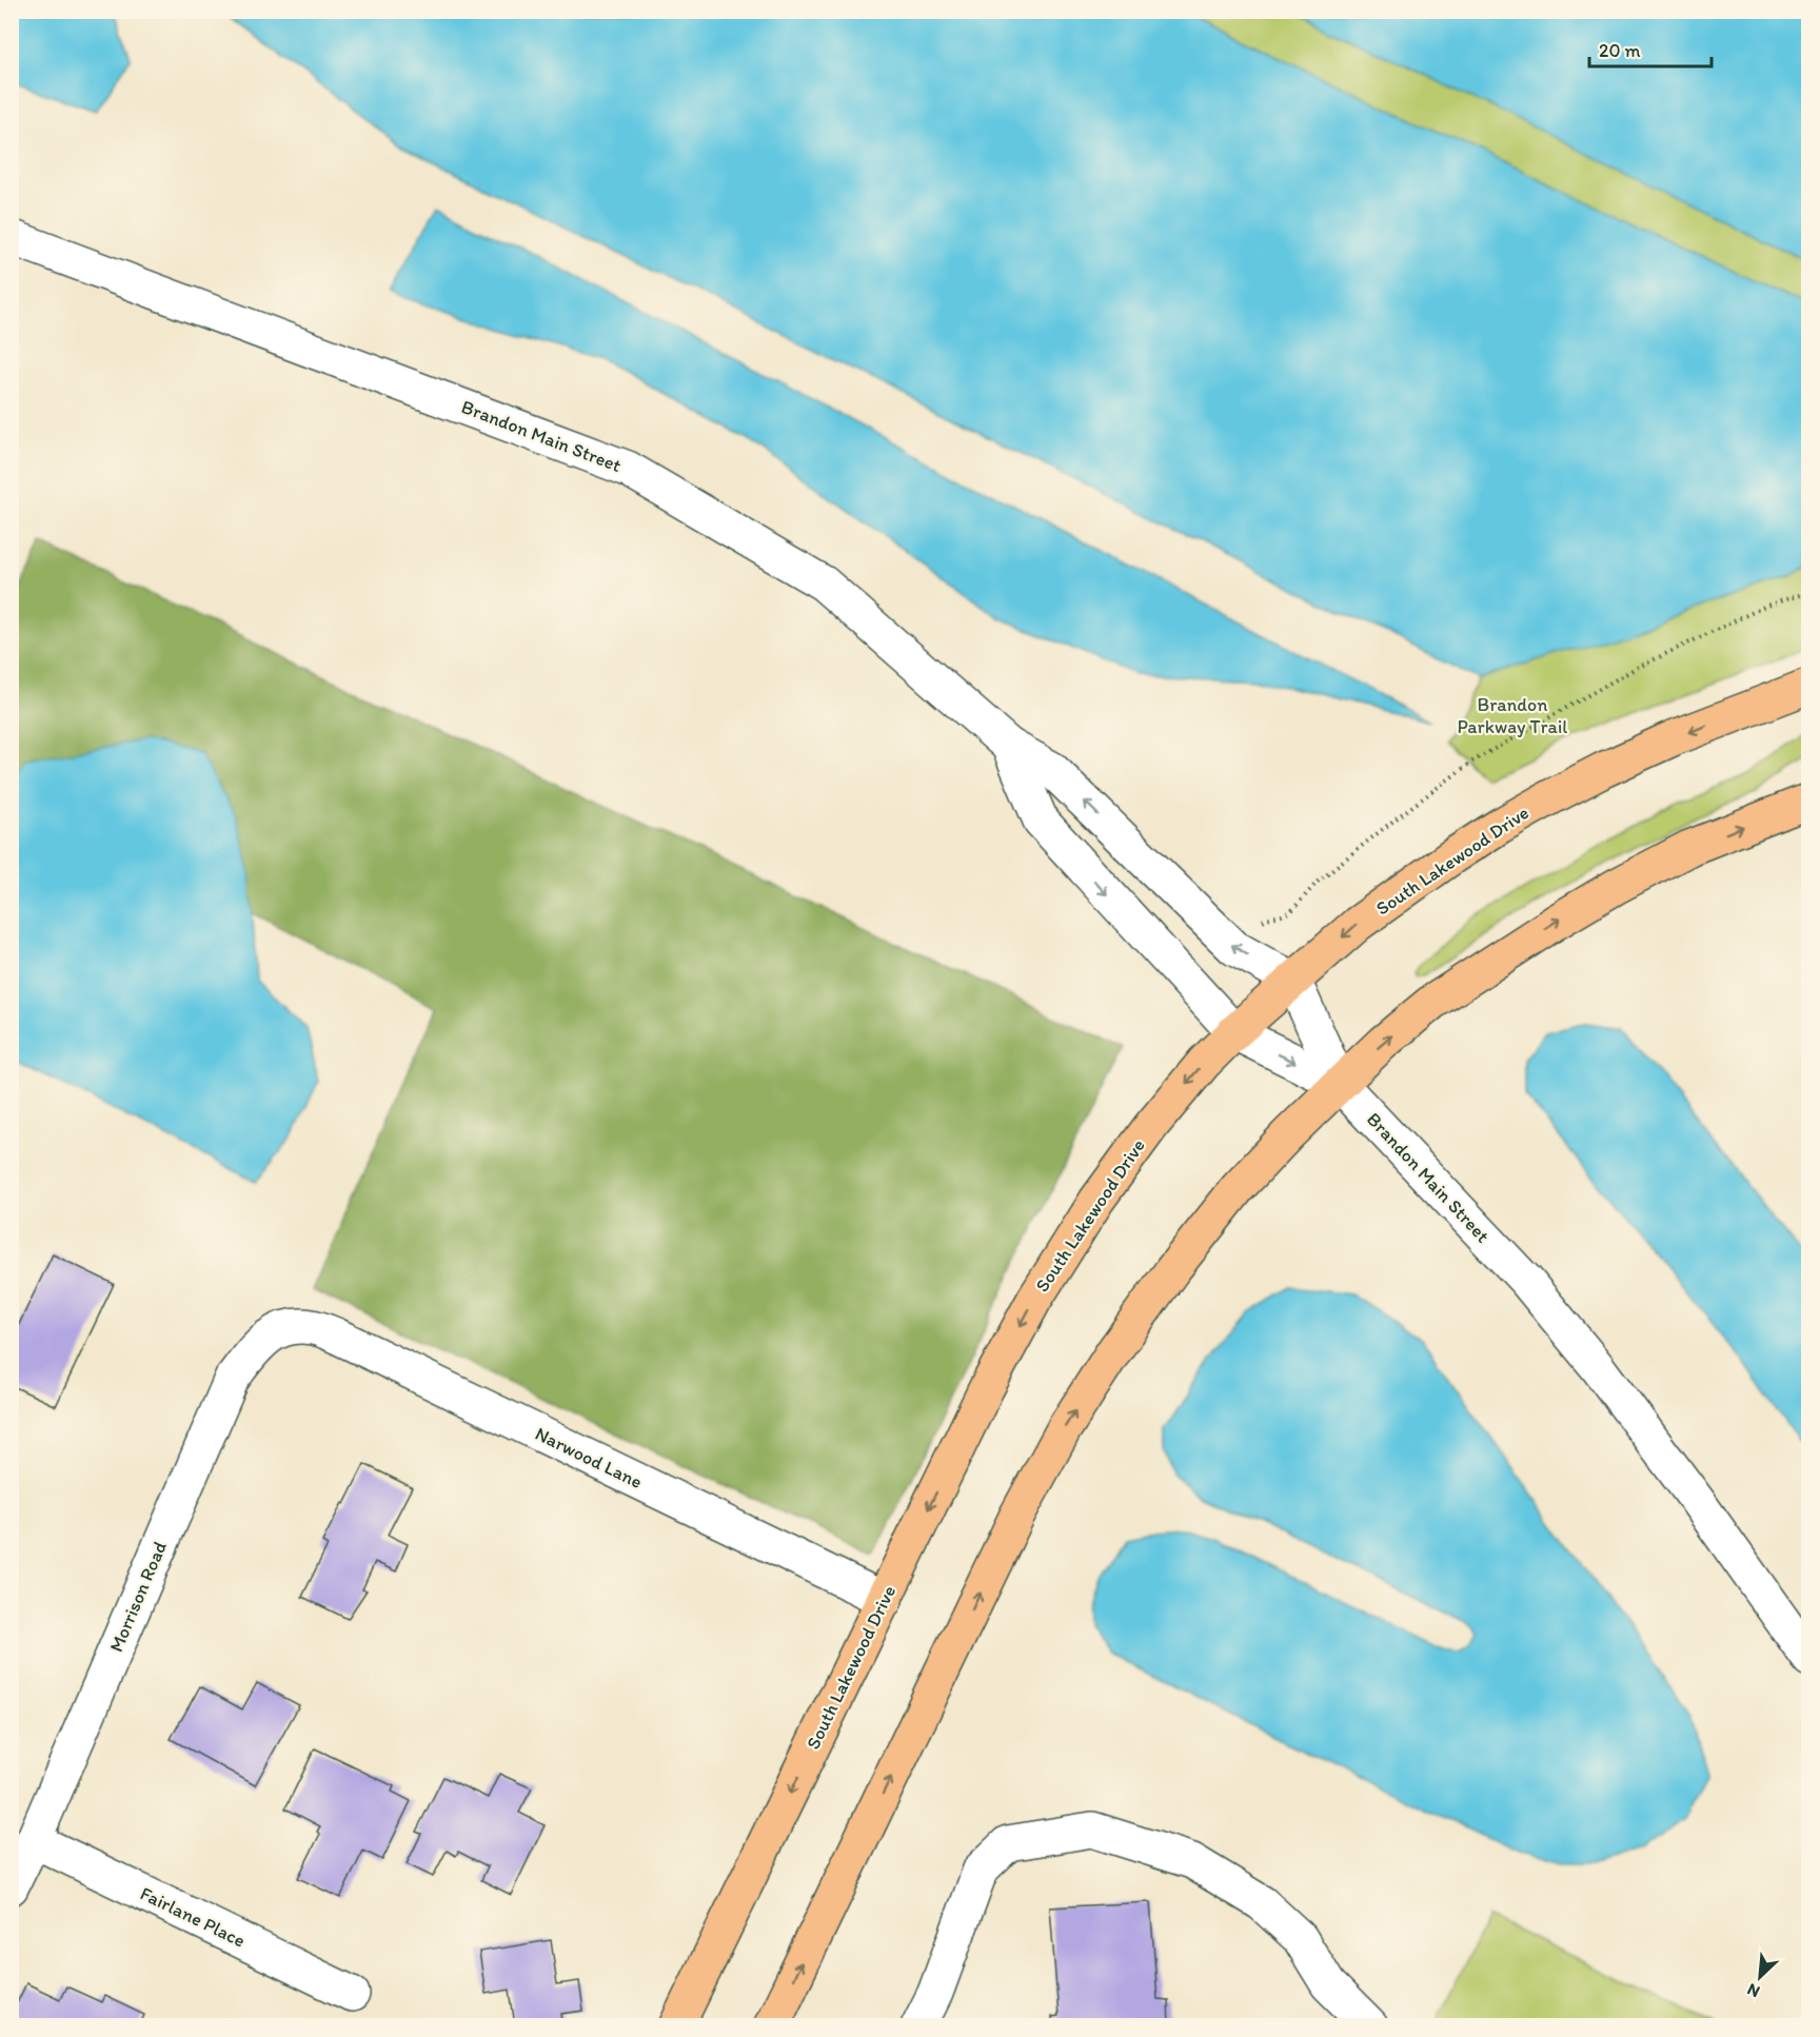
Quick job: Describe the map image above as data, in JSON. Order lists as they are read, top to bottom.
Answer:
{
  "streets": {
    "main road": ["South Lakewood Drive"],
    "street": [
      "Brandon Main Street",
      "Narwood Lane",
      "Morrison Road",
      "Fairlane Place"
    ]
  },
  "crossings": [
    ["Brandon Main Street", "South Lakewood Drive"],
    ["South Lakewood Drive", "Narwood Lane"],
    ["Narwood Lane", "Morrison Road"],
    ["Morrison Road", "Fairlane Place"]
  ],
  "parks": ["Brandon Parkway Trail"],
  "scale_bar": "20 m",
  "north": "bottom left"
}
